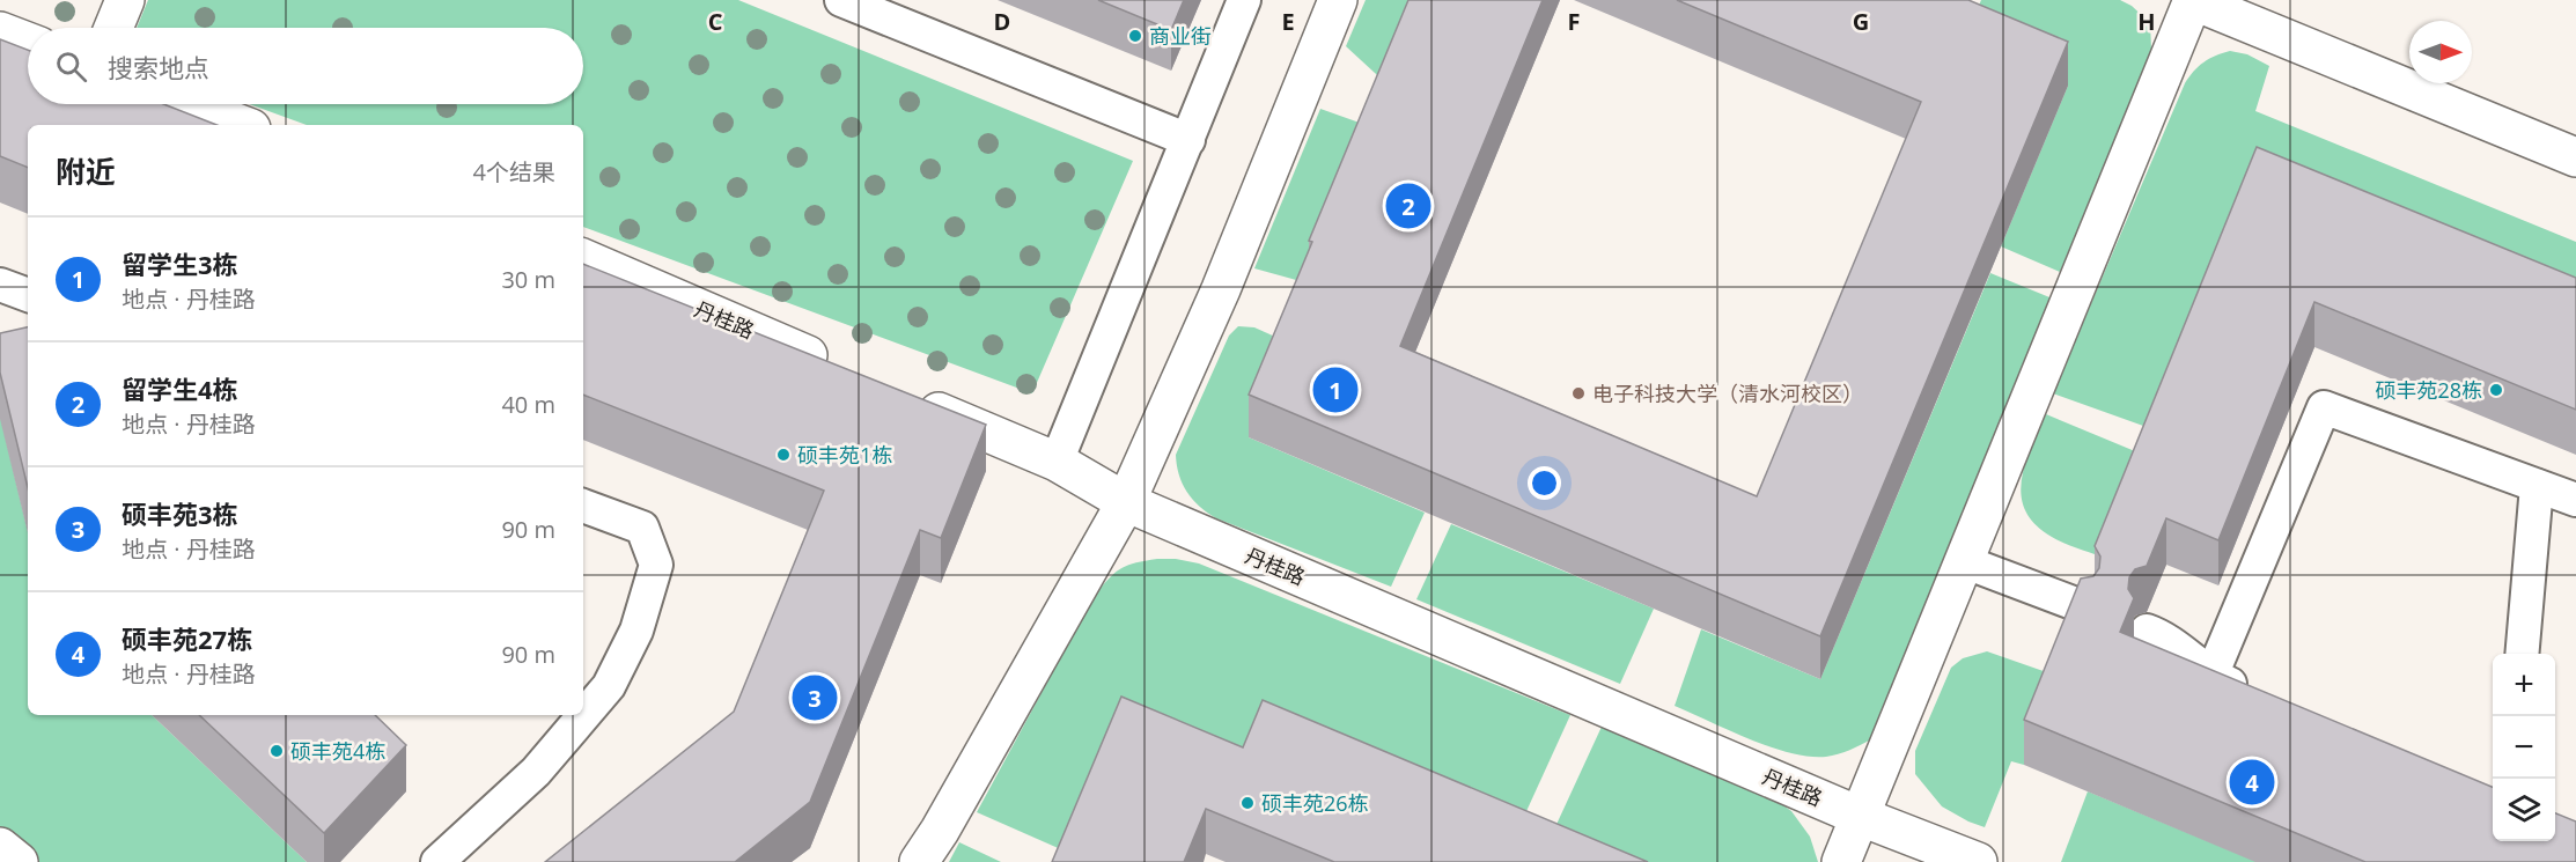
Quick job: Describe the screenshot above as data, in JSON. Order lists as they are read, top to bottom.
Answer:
{
  "streets": {
    "street": ["丹桂路"]
  },
  "places": [
    "商业街",
    "硕丰苑28栋",
    "电子科技大学（清水河校区）",
    "硕丰苑1栋",
    "硕丰苑4栋",
    "硕丰苑26栋"
  ],
  "north": "right",
  "page": {
    "search": "搜索地点",
    "heading": ["附近", "4个结果"],
    "pins": [
      "2",
      "1",
      "3",
      "4"
    ],
    "list": [
      {
        "mark": "1",
        "name": "留学生3栋",
        "note": "地点 · 丹桂路",
        "value": "30 m"
      },
      {
        "mark": "2",
        "name": "留学生4栋",
        "note": "地点 · 丹桂路",
        "value": "40 m"
      },
      {
        "mark": "3",
        "name": "硕丰苑3栋",
        "note": "地点 · 丹桂路",
        "value": "90 m"
      },
      {
        "mark": "4",
        "name": "硕丰苑27栋",
        "note": "地点 · 丹桂路",
        "value": "90 m"
      }
    ],
    "map_buttons": ["+", "−"]
  },
  "grid": {
    "columns": [
      "C",
      "D",
      "E",
      "F",
      "G",
      "H"
    ]
  }
}
